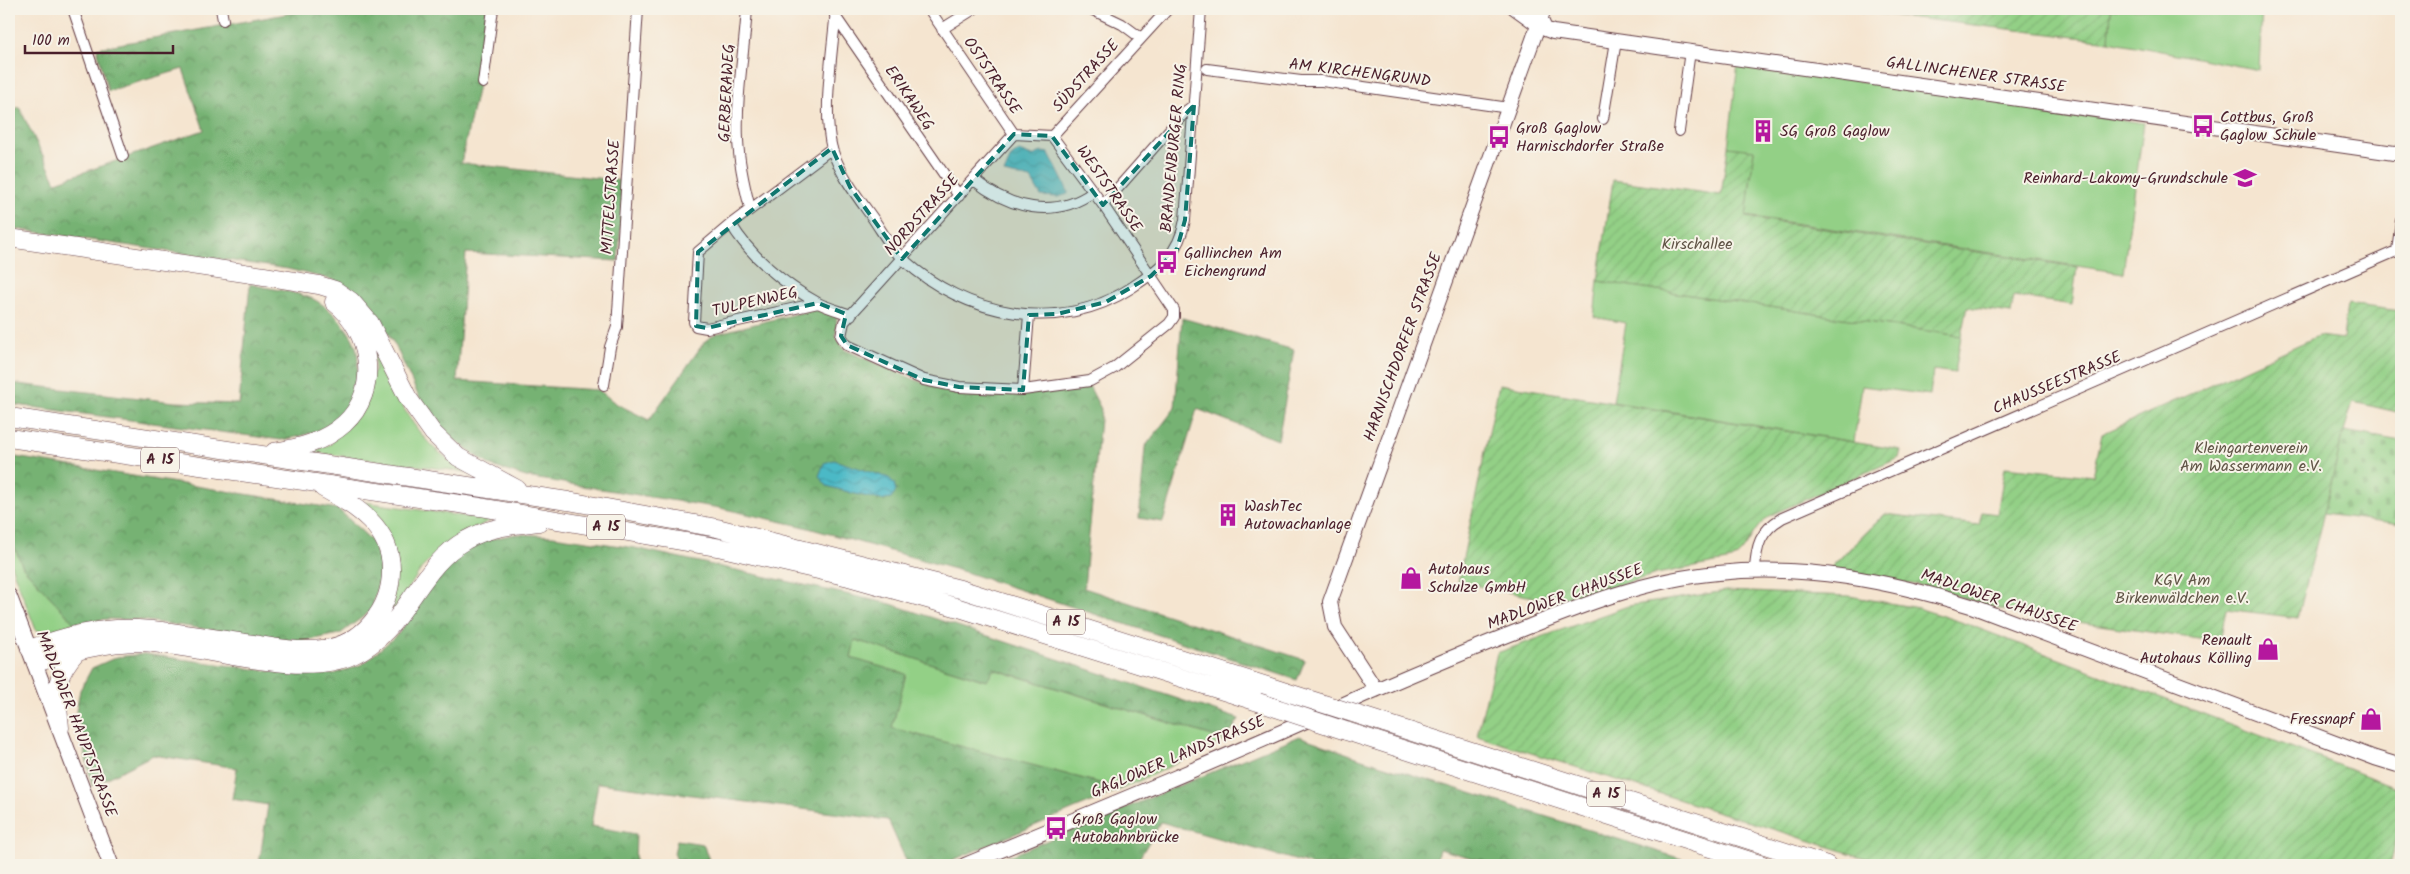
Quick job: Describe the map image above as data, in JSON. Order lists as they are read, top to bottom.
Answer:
{
  "streets": {
    "highway": ["A 15"],
    "main road": ["MADLOWER HAUPTSTRASSE"],
    "street": [
      "AM KIRCHENGRUND",
      "GALLINCHENER STRASSE",
      "OSTSTRASSE",
      "SÜDSTRASSE",
      "GERBERAWEG",
      "ERIKAWEG",
      "BRANDENBURGER RING",
      "WESTSTRASSE",
      "MITTELSTRASSE",
      "NORDSTRASSE",
      "TULPENWEG",
      "HARNISCHDORFER STRASSE",
      "CHAUSSEESTRASSE",
      "MADLOWER CHAUSSEE",
      "GAGLOWER LANDSTRASSE"
    ]
  },
  "crossings": [
    ["AM KIRCHENGRUND", "HARNISCHDORFER STRASSE"],
    ["GALLINCHENER STRASSE", "HARNISCHDORFER STRASSE"],
    ["OSTSTRASSE", "SÜDSTRASSE"],
    ["OSTSTRASSE", "NORDSTRASSE"],
    ["SÜDSTRASSE", "WESTSTRASSE"],
    ["SÜDSTRASSE", "NORDSTRASSE"],
    ["GERBERAWEG", "TULPENWEG"],
    ["ERIKAWEG", "BRANDENBURGER RING"],
    ["ERIKAWEG", "NORDSTRASSE"],
    ["BRANDENBURGER RING", "WESTSTRASSE"],
    ["BRANDENBURGER RING", "NORDSTRASSE"],
    ["BRANDENBURGER RING", "TULPENWEG"],
    ["WESTSTRASSE", "NORDSTRASSE"],
    ["NORDSTRASSE", "TULPENWEG"],
    ["HARNISCHDORFER STRASSE", "MADLOWER CHAUSSEE"],
    ["HARNISCHDORFER STRASSE", "GAGLOWER LANDSTRASSE"],
    ["CHAUSSEESTRASSE", "MADLOWER CHAUSSEE"],
    ["MADLOWER CHAUSSEE", "GAGLOWER LANDSTRASSE"]
  ],
  "parks": ["Kirschallee", "Kleingartenverein Am Wassermann e.V.", "KGV Am Birkenwäldchen e.V."],
  "places": {
    "bus stop": [
      "Cottbus, Groß Gaglow Schule",
      "Groß Gaglow Harnischdorfer Straße",
      "Gallinchen Am Eichengrund",
      "Groß Gaglow Autobahnbrücke"
    ],
    "building": ["SG Groß Gaglow", "WashTec Autowachanlage"],
    "school or university": ["Reinhard-Lakomy-Grundschule"],
    "shop": ["Autohaus Schulze GmbH", "Renault Autohaus Kölling", "Fressnapf"]
  },
  "scale_bar": "100 m"
}
